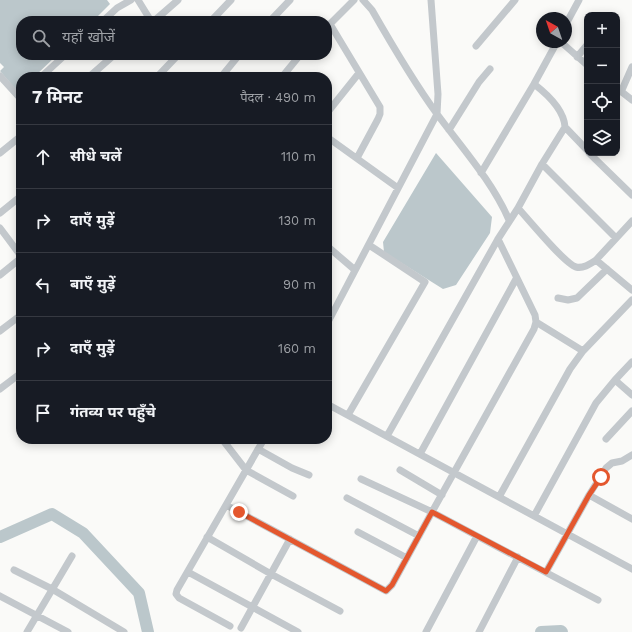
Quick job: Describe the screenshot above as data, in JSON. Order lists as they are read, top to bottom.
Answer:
{
  "north": "top left",
  "page": {
    "map_buttons": ["+", "−"],
    "search": "यहाँ खोजें",
    "heading": ["7 मिनट", "पैदल · 490 m"],
    "list": [
      ["सीधे चलें", "110 m"],
      ["दाएँ मुड़ें", "130 m"],
      ["बाएँ मुड़ें", "90 m"],
      ["दाएँ मुड़ें", "160 m"],
      "गंतव्य पर पहुँचे"
    ]
  }
}
